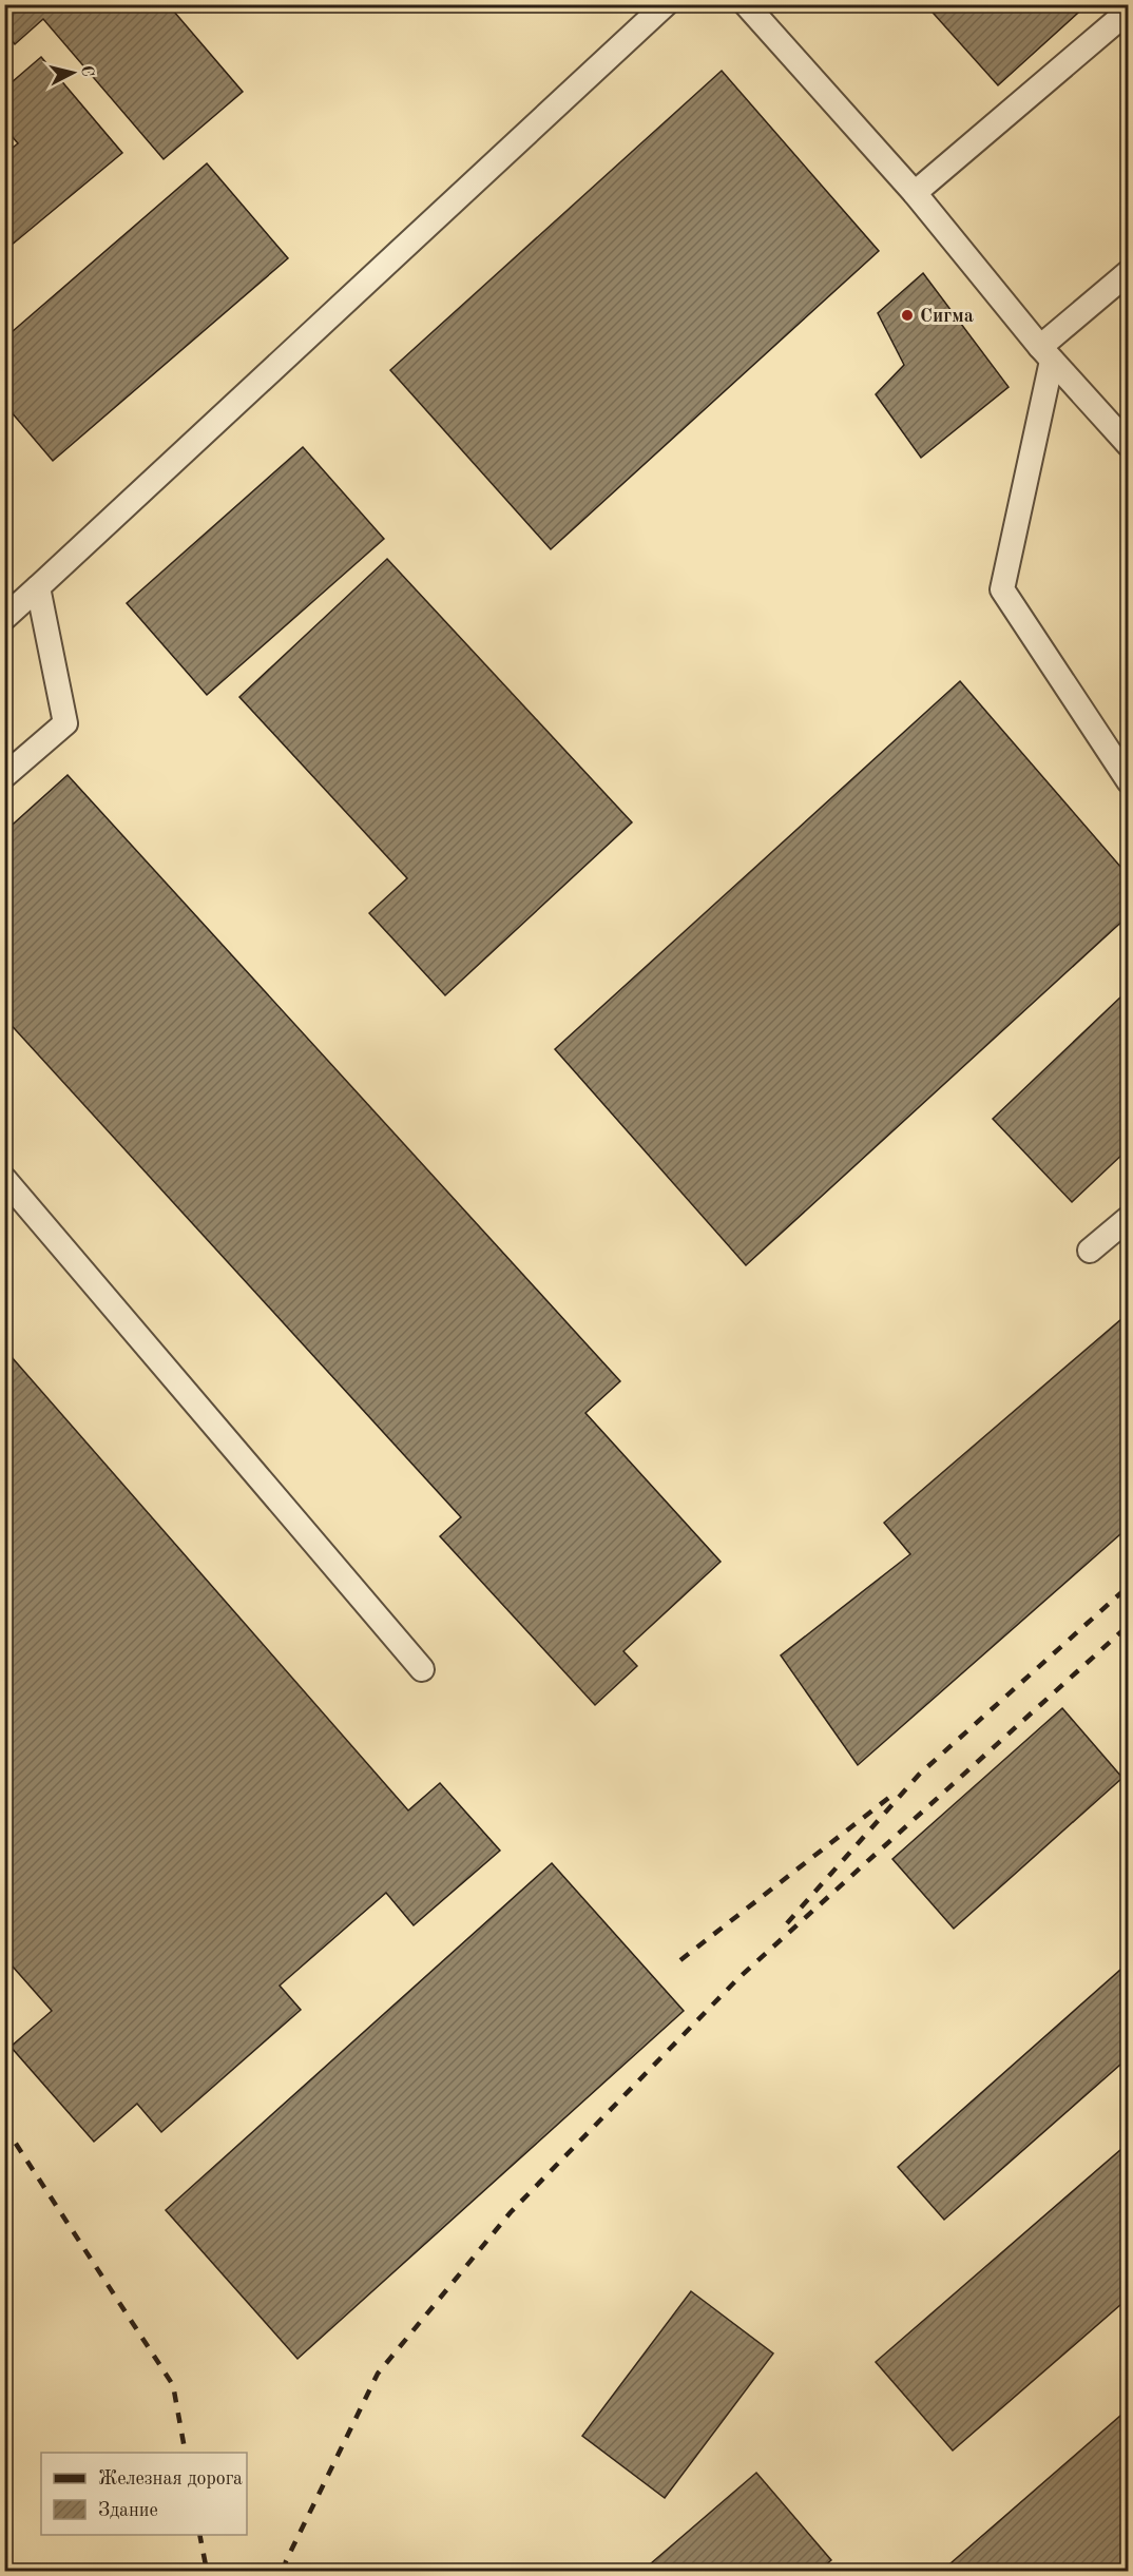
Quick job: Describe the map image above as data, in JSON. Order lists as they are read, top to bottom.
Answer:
{
  "places": ["Сигма"],
  "legend": ["Железная дорога", "Здание"],
  "north": "right"
}
